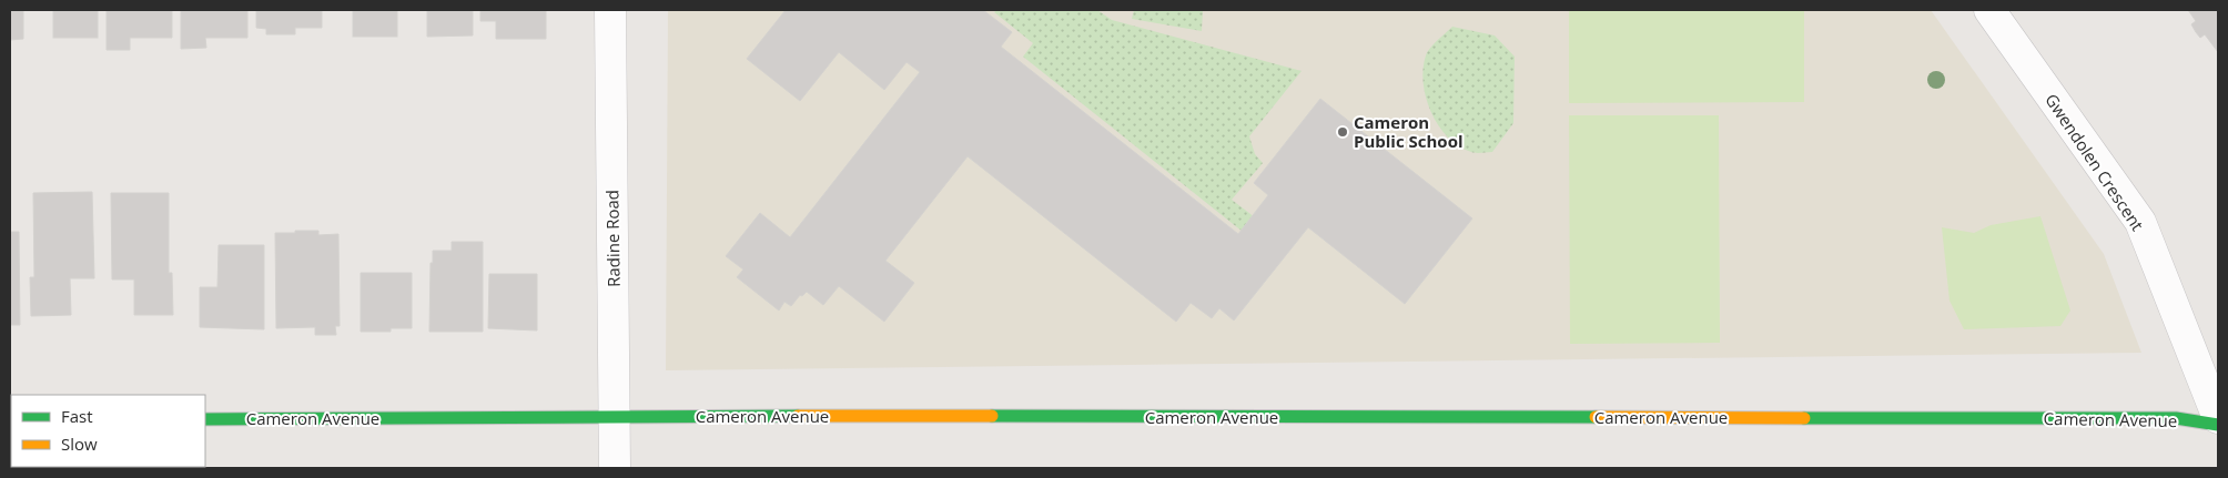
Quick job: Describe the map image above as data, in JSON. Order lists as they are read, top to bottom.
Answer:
{
  "streets": {
    "street": ["Gwendolen Crescent", "Radine Road", "Cameron Avenue"]
  },
  "crossings": [
    ["Radine Road", "Cameron Avenue"]
  ],
  "places": ["Cameron Public School"],
  "legend": ["Fast", "Slow"]
}
